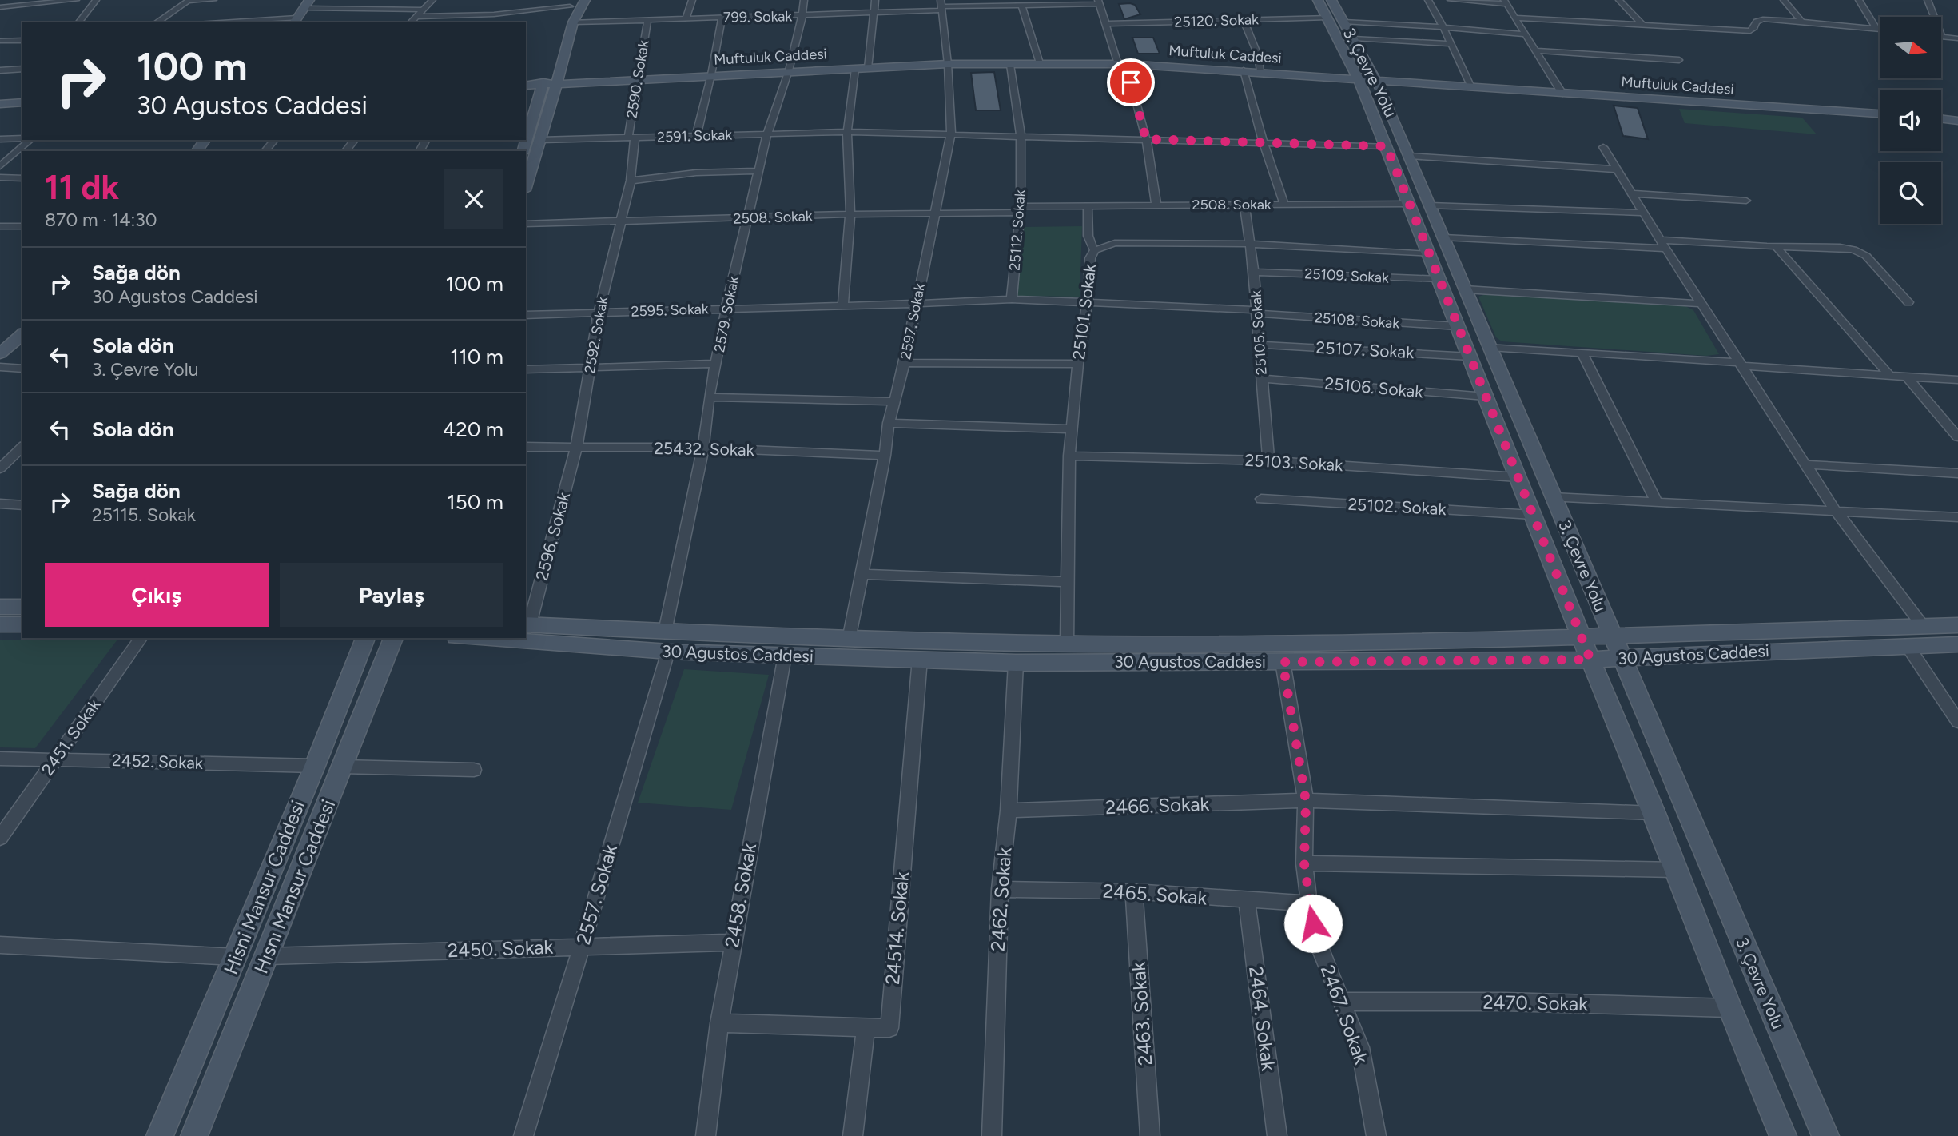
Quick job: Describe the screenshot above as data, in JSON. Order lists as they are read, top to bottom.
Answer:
{
  "streets": {
    "main road": [
      "Muftuluk Caddesi",
      "3. Çevre Yolu",
      "30 Agustos Caddesi",
      "Hısnı Mansur Caddesi",
      "Hisni Mansur Caddesi"
    ],
    "street": [
      "799. Sokak",
      "25120. Sokak",
      "2590. Sokak",
      "2591. Sokak",
      "2508. Sokak",
      "25112. Sokak",
      "25109. Sokak",
      "2595. Sokak",
      "25101. Sokak",
      "2579. Sokak",
      "25108. Sokak",
      "2597. Sokak",
      "25105. Sokak",
      "2592. Sokak",
      "25107. Sokak",
      "25106. Sokak",
      "25432. Sokak",
      "25103. Sokak",
      "25102. Sokak",
      "2596. Sokak",
      "2451. Sokak",
      "2452. Sokak",
      "2466. Sokak",
      "2557. Sokak",
      "2465. Sokak",
      "2458. Sokak",
      "2462. Sokak",
      "24514. Sokak",
      "2450. Sokak",
      "2470. Sokak",
      "2463. Sokak",
      "2467. Sokak",
      "2464. Sokak"
    ]
  },
  "crossings": [
    ["799. Sokak", "2590. Sokak"],
    ["799. Sokak", "2579. Sokak"],
    ["799. Sokak", "2597. Sokak"],
    ["25120. Sokak", "3. Çevre Yolu"],
    ["Muftuluk Caddesi", "3. Çevre Yolu"],
    ["Muftuluk Caddesi", "2590. Sokak"],
    ["Muftuluk Caddesi", "25112. Sokak"],
    ["Muftuluk Caddesi", "2579. Sokak"],
    ["Muftuluk Caddesi", "2597. Sokak"],
    ["3. Çevre Yolu", "2591. Sokak"],
    ["3. Çevre Yolu", "2508. Sokak"],
    ["3. Çevre Yolu", "25109. Sokak"],
    ["3. Çevre Yolu", "25101. Sokak"],
    ["3. Çevre Yolu", "25108. Sokak"],
    ["3. Çevre Yolu", "25107. Sokak"],
    ["3. Çevre Yolu", "25106. Sokak"],
    ["3. Çevre Yolu", "25103. Sokak"],
    ["3. Çevre Yolu", "25102. Sokak"],
    ["3. Çevre Yolu", "30 Agustos Caddesi"],
    ["3. Çevre Yolu", "2466. Sokak"],
    ["3. Çevre Yolu", "2470. Sokak"],
    ["2590. Sokak", "2591. Sokak"],
    ["2590. Sokak", "2592. Sokak"],
    ["2591. Sokak", "25112. Sokak"],
    ["2591. Sokak", "2579. Sokak"],
    ["2591. Sokak", "2597. Sokak"],
    ["2508. Sokak", "25112. Sokak"],
    ["2508. Sokak", "2579. Sokak"],
    ["2508. Sokak", "2597. Sokak"],
    ["2508. Sokak", "25105. Sokak"],
    ["2508. Sokak", "2592. Sokak"],
    ["25112. Sokak", "25108. Sokak"],
    ["25109. Sokak", "25105. Sokak"],
    ["2595. Sokak", "2579. Sokak"],
    ["2595. Sokak", "2597. Sokak"],
    ["2595. Sokak", "2592. Sokak"],
    ["25101. Sokak", "25108. Sokak"],
    ["25101. Sokak", "25105. Sokak"],
    ["25101. Sokak", "25103. Sokak"],
    ["25101. Sokak", "30 Agustos Caddesi"],
    ["2579. Sokak", "25432. Sokak"],
    ["2579. Sokak", "30 Agustos Caddesi"],
    ["25108. Sokak", "25105. Sokak"],
    ["2597. Sokak", "25432. Sokak"],
    ["2597. Sokak", "30 Agustos Caddesi"],
    ["25105. Sokak", "25107. Sokak"],
    ["25105. Sokak", "25106. Sokak"],
    ["25105. Sokak", "25103. Sokak"],
    ["2592. Sokak", "25432. Sokak"],
    ["2592. Sokak", "2596. Sokak"],
    ["25432. Sokak", "2596. Sokak"],
    ["2596. Sokak", "30 Agustos Caddesi"],
    ["30 Agustos Caddesi", "2557. Sokak"],
    ["30 Agustos Caddesi", "2458. Sokak"],
    ["30 Agustos Caddesi", "2462. Sokak"],
    ["30 Agustos Caddesi", "24514. Sokak"],
    ["30 Agustos Caddesi", "2467. Sokak"],
    ["2451. Sokak", "2452. Sokak"],
    ["2452. Sokak", "Hisni Mansur Caddesi"],
    ["2466. Sokak", "2462. Sokak"],
    ["2466. Sokak", "2467. Sokak"],
    ["Hısnı Mansur Caddesi", "2450. Sokak"],
    ["2557. Sokak", "2450. Sokak"],
    ["2465. Sokak", "2462. Sokak"],
    ["2465. Sokak", "2463. Sokak"],
    ["2465. Sokak", "2467. Sokak"],
    ["2465. Sokak", "2464. Sokak"],
    ["2458. Sokak", "24514. Sokak"],
    ["2458. Sokak", "2450. Sokak"],
    ["2470. Sokak", "2467. Sokak"]
  ],
  "north": "right",
  "page": {
    "turn": ["100 m", "30 Agustos Caddesi"],
    "heading": ["11 dk", "870 m · 14:30"],
    "list": [
      {
        "name": "Sağa dön",
        "note": "30 Agustos Caddesi",
        "value": "100 m"
      },
      {
        "name": "Sola dön",
        "note": "3. Çevre Yolu",
        "value": "110 m"
      },
      {
        "name": "Sola dön",
        "value": "420 m"
      },
      {
        "name": "Sağa dön",
        "note": "25115. Sokak",
        "value": "150 m"
      }
    ],
    "buttons": ["Çıkış", "Paylaş"]
  }
}
